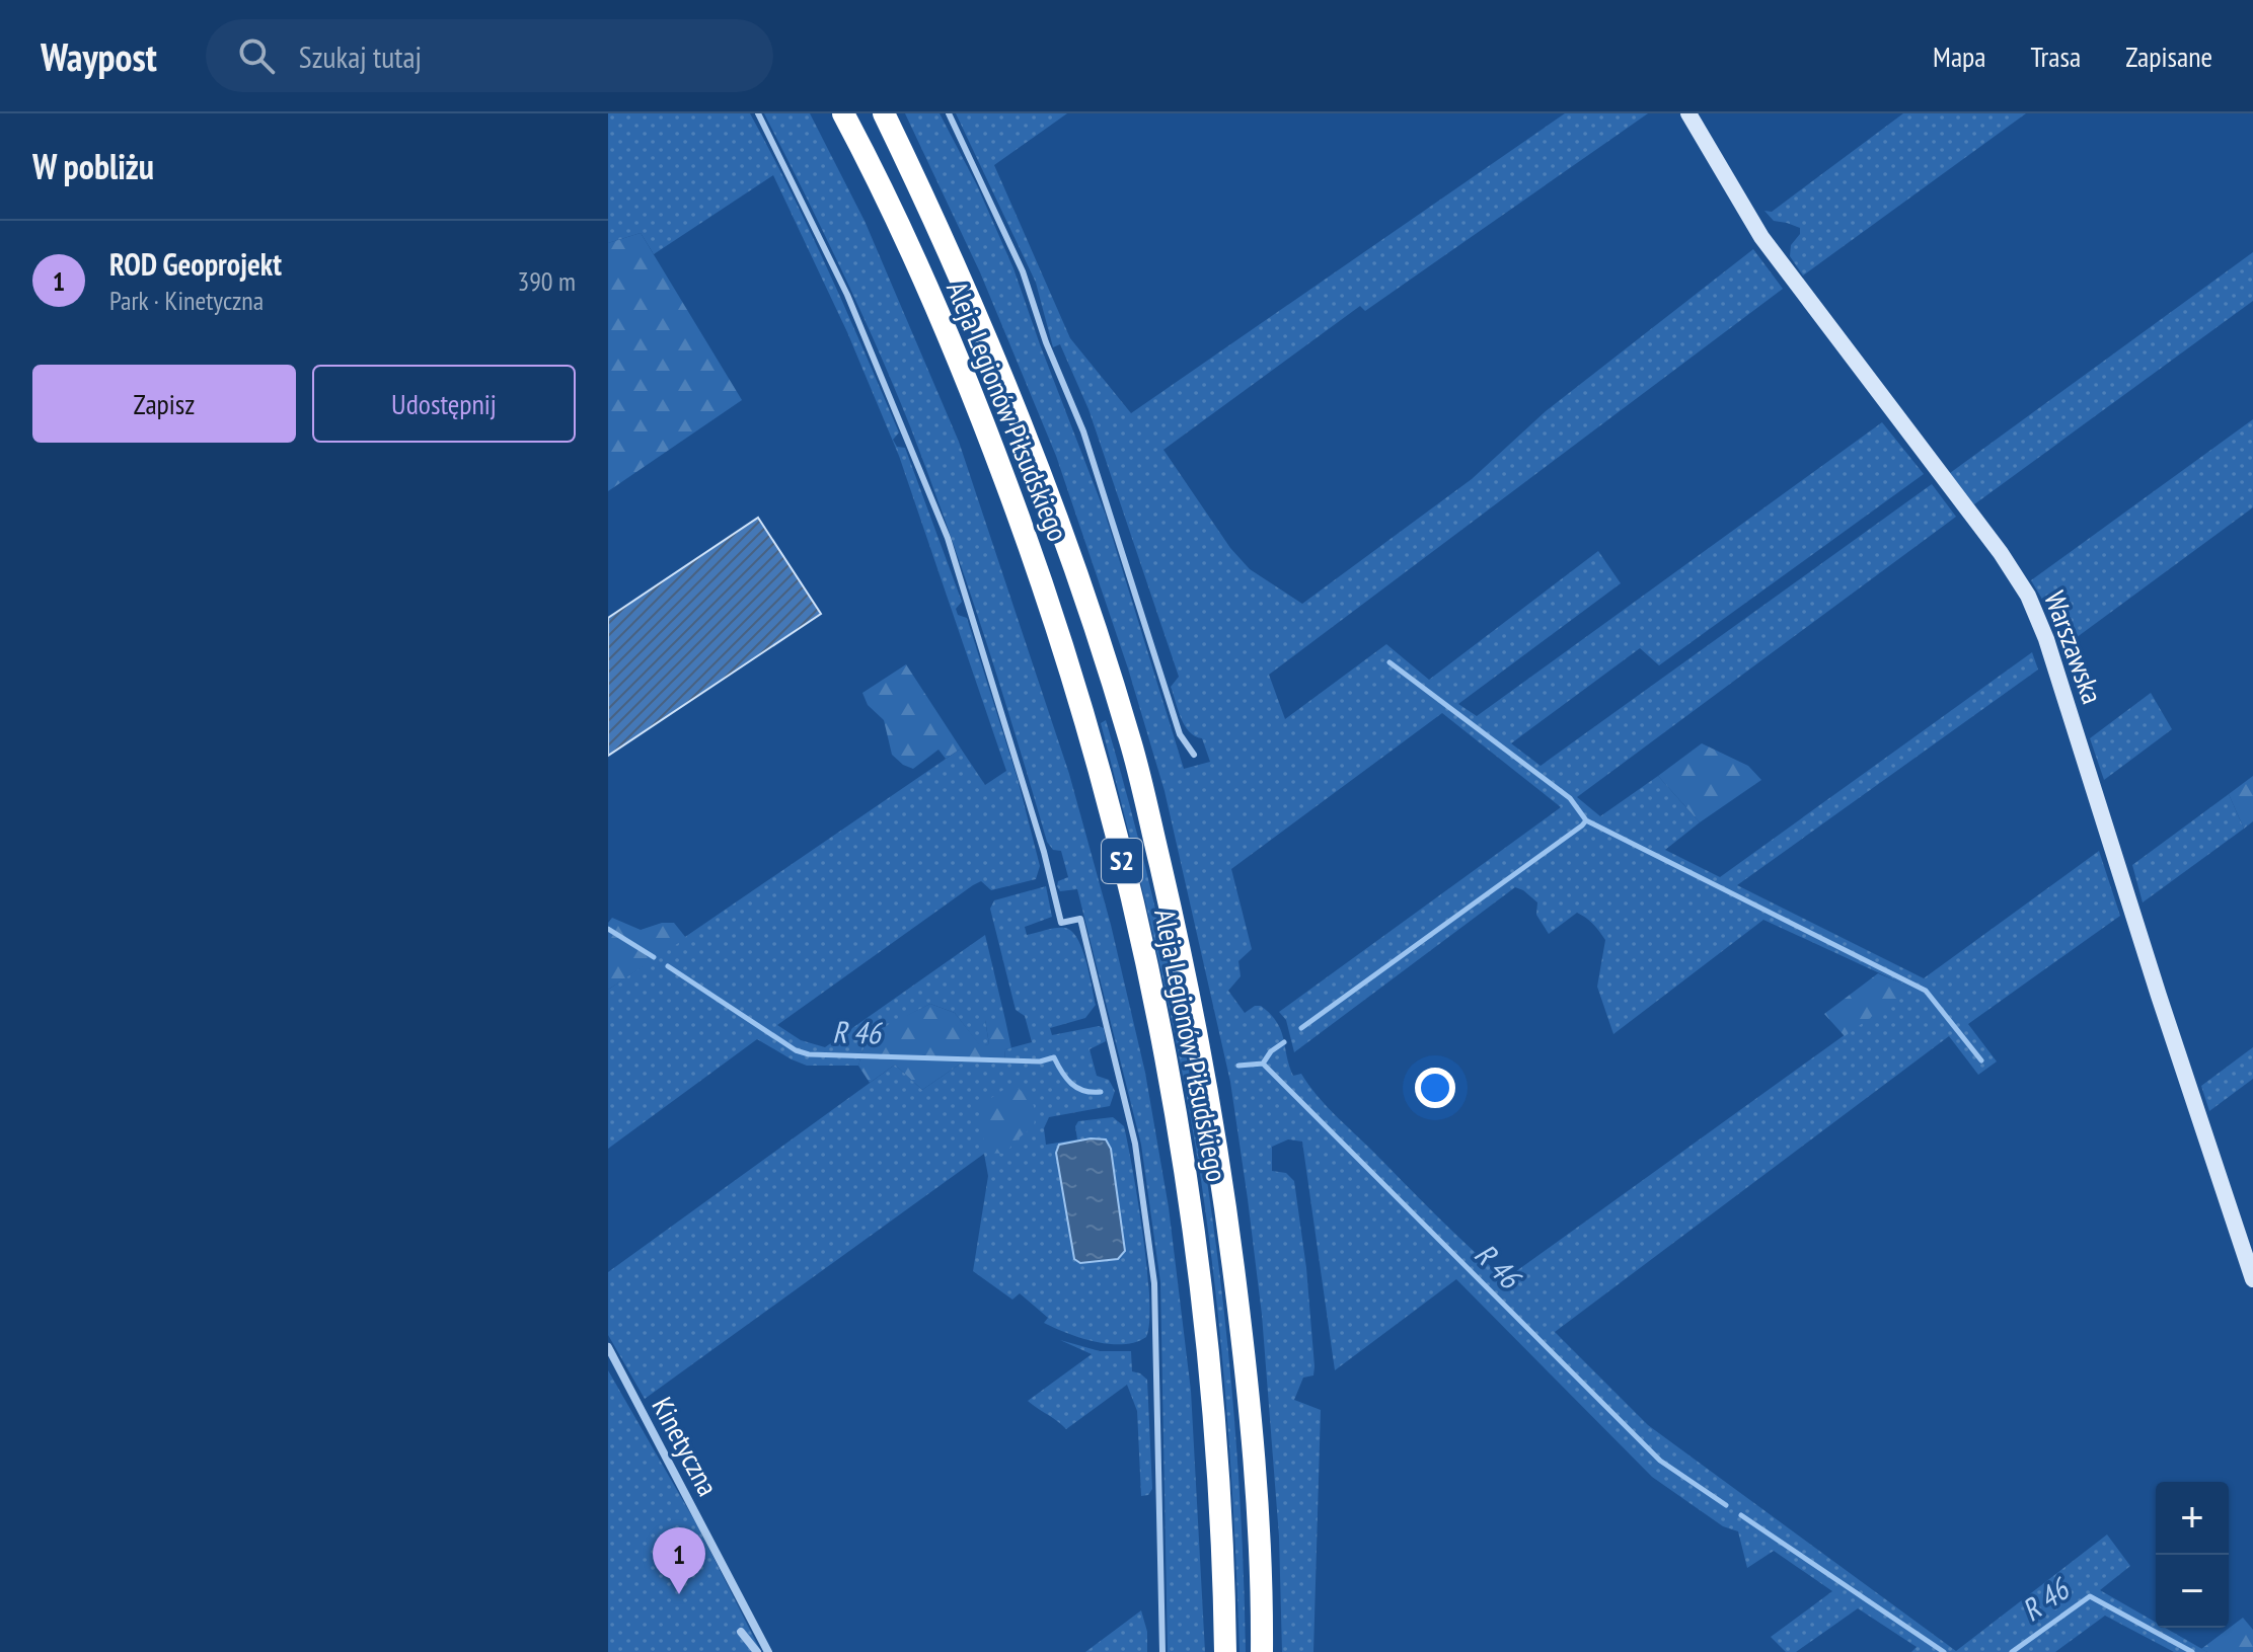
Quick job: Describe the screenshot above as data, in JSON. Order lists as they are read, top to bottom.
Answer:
{
  "streets": {
    "highway": ["Aleja Legionów Piłsudskiego", "S2"],
    "street": ["Warszawska", "Kinetyczna"]
  },
  "water": ["R 46"],
  "page": {
    "header": "Waypost",
    "search": "Szukaj tutaj",
    "nav": ["Mapa", "Trasa", "Zapisane"],
    "heading": "W pobliżu",
    "list": [
      {
        "mark": "1",
        "name": "ROD Geoprojekt",
        "note": "Park · Kinetyczna",
        "value": "390 m"
      }
    ],
    "buttons": ["Zapisz", "Udostępnij"],
    "map_buttons": ["+", "−"],
    "pins": "1"
  }
}
